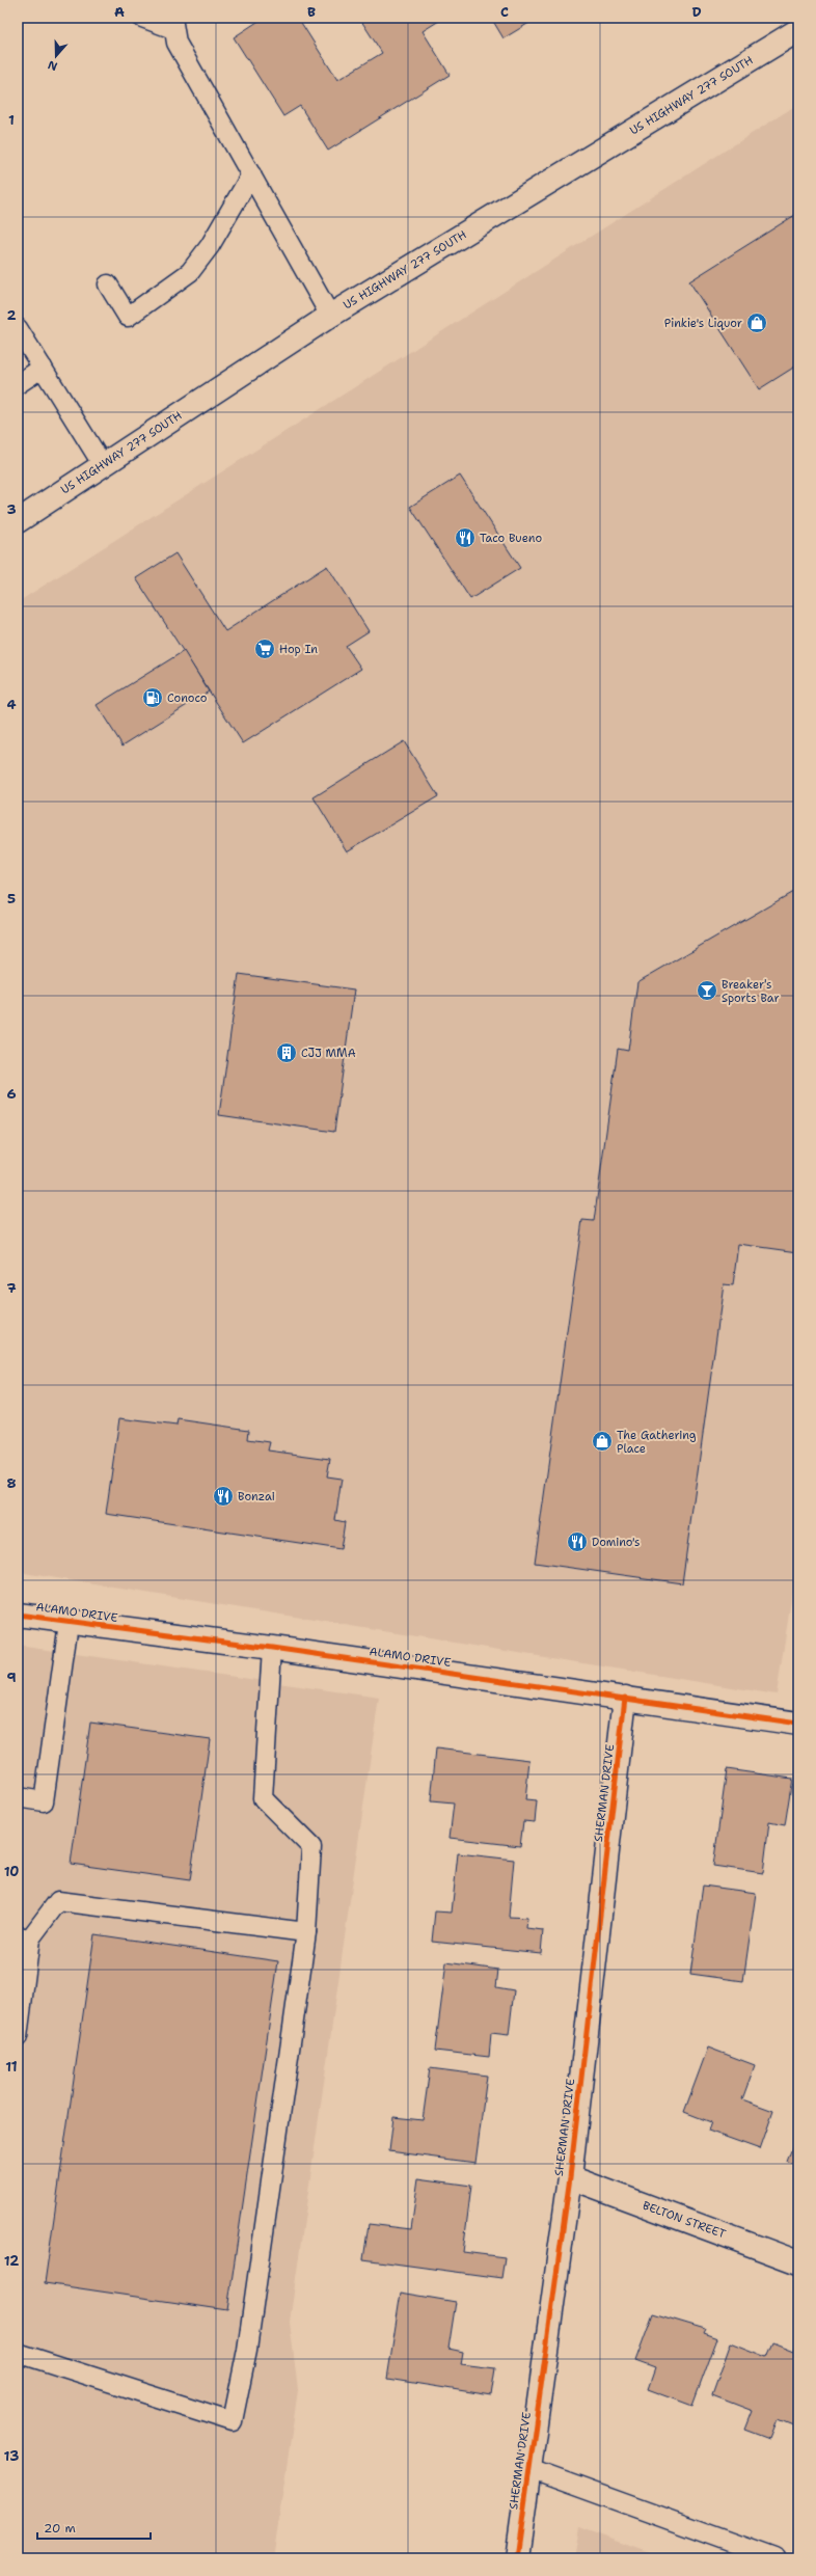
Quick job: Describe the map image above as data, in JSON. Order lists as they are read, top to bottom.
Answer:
{
  "streets": {
    "main road": [
      "US HIGHWAY 277 SOUTH",
      "ALAMO DRIVE",
      "SHERMAN DRIVE",
      "BELTON STREET"
    ]
  },
  "crossings": [
    ["ALAMO DRIVE", "SHERMAN DRIVE"],
    ["SHERMAN DRIVE", "BELTON STREET"]
  ],
  "places": {
    "shop": ["Pinkie's Liquor", "The Gathering Place"],
    "restaurant": ["Taco Bueno", "Bonzai", "Domino's"],
    "supermarket": ["Hop In"],
    "fuel station": ["Conoco"],
    "bar": ["Breaker's Sports Bar"],
    "building": ["CJJ MMA"]
  },
  "scale_bar": "20 m",
  "north": "bottom",
  "grid": {
    "columns": [
      "A",
      "B",
      "C",
      "D"
    ],
    "rows": [
      "1",
      "2",
      "3",
      "4",
      "5",
      "6",
      "7",
      "8",
      "9",
      "10",
      "11",
      "12",
      "13"
    ]
  }
}
